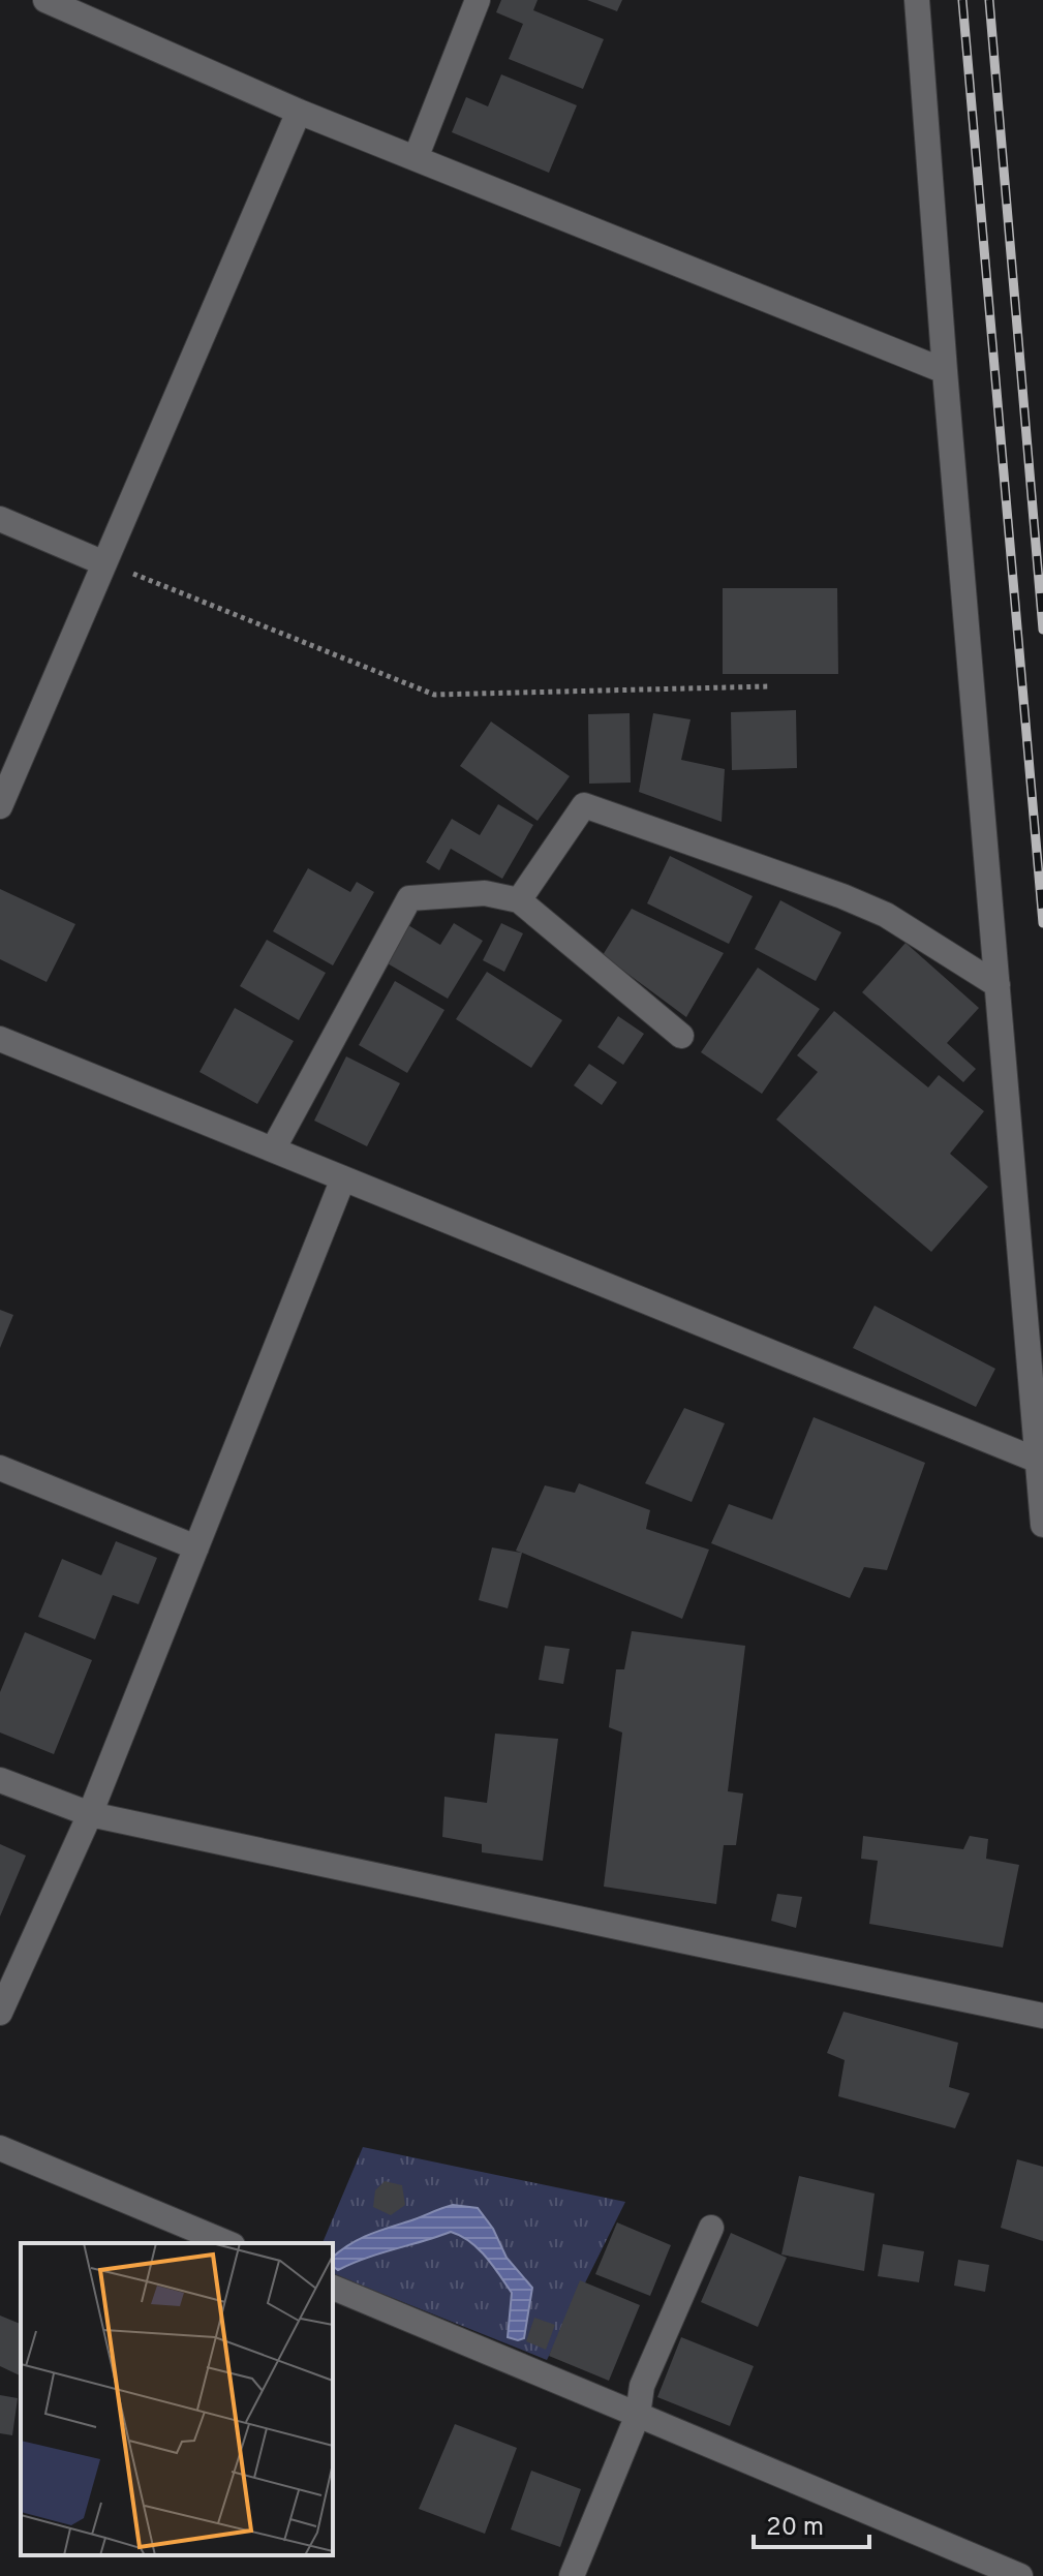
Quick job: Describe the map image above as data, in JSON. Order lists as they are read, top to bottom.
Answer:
{
  "scale_bar": "20 m"
}
